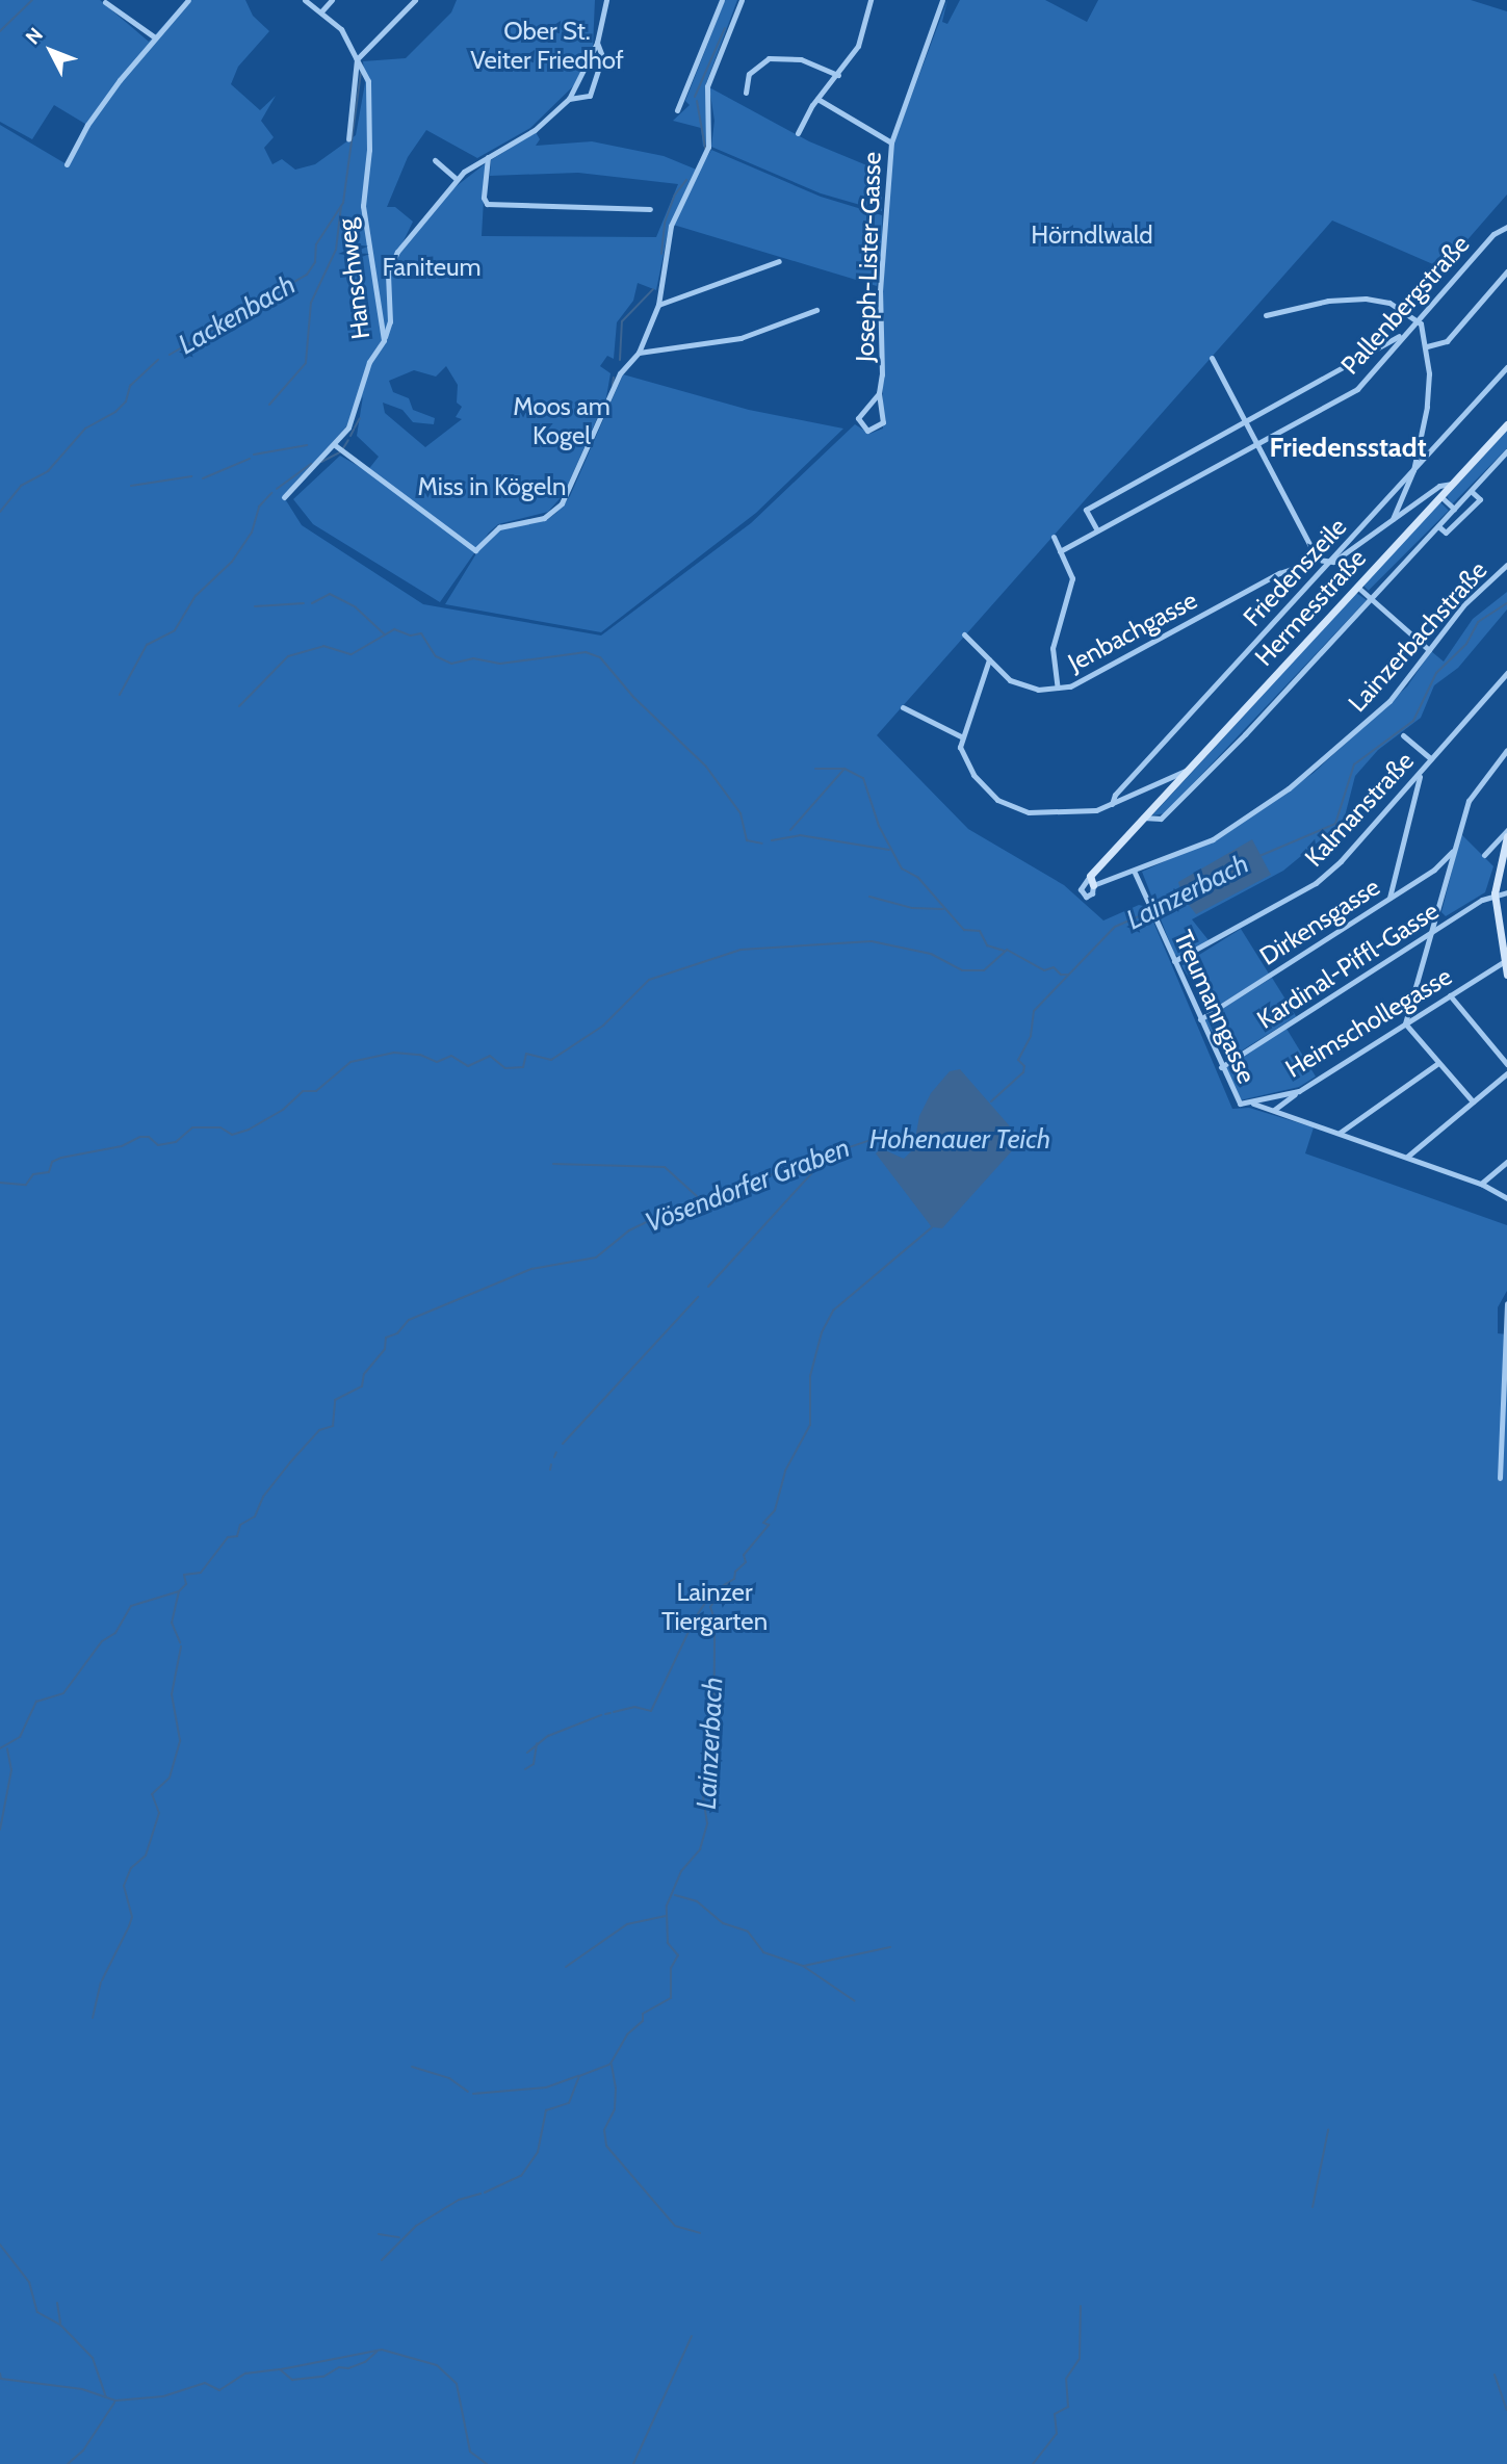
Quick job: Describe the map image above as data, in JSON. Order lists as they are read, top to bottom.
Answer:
{
  "streets": {
    "street": [
      "Joseph-Lister-Gasse",
      "Hanschweg",
      "Pallenbergstraße",
      "Friedenszeile",
      "Hermesstraße",
      "Jenbachgasse",
      "Lainzerbachstraße",
      "Kalmanstraße",
      "Dirkensgasse",
      "Kardinal-Piffl-Gasse",
      "Treumanngasse",
      "Heimschollegasse"
    ]
  },
  "crossings": [
    ["Lainzerbachstraße", "Treumanngasse"],
    ["Kalmanstraße", "Treumanngasse"],
    ["Dirkensgasse", "Treumanngasse"],
    ["Kardinal-Piffl-Gasse", "Treumanngasse"],
    ["Treumanngasse", "Heimschollegasse"]
  ],
  "districts": ["Friedensstadt"],
  "water": [
    "Lackenbach",
    "Lainzerbach",
    "Hohenauer Teich",
    "Vösendorfer Graben"
  ],
  "parks": [
    "Ober St. Veiter Friedhof",
    "Hörndlwald",
    "Faniteum",
    "Moos am Kogel",
    "Miss in Kögeln",
    "Lainzer Tiergarten"
  ],
  "north": "top left"
}
